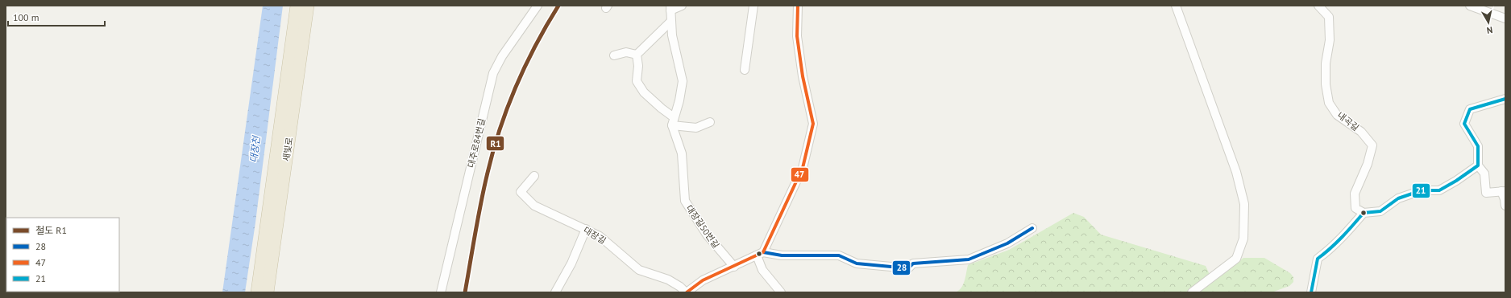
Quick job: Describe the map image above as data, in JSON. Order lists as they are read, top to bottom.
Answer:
{
  "streets": {
    "highway": ["새빛로"],
    "street": [
      "내곡길",
      "대주로84번길",
      "대장길50번길",
      "대장길"
    ]
  },
  "crossings": [
    ["대장길50번길", "대장길"]
  ],
  "water": ["대장천"],
  "lines": [
    "rail line R1",
    "transit line 47",
    "transit line 21",
    "transit line 28"
  ],
  "legend": [
    "철도 R1",
    "28",
    "47",
    "21"
  ],
  "scale_bar": "100 m",
  "north": "bottom"
}
